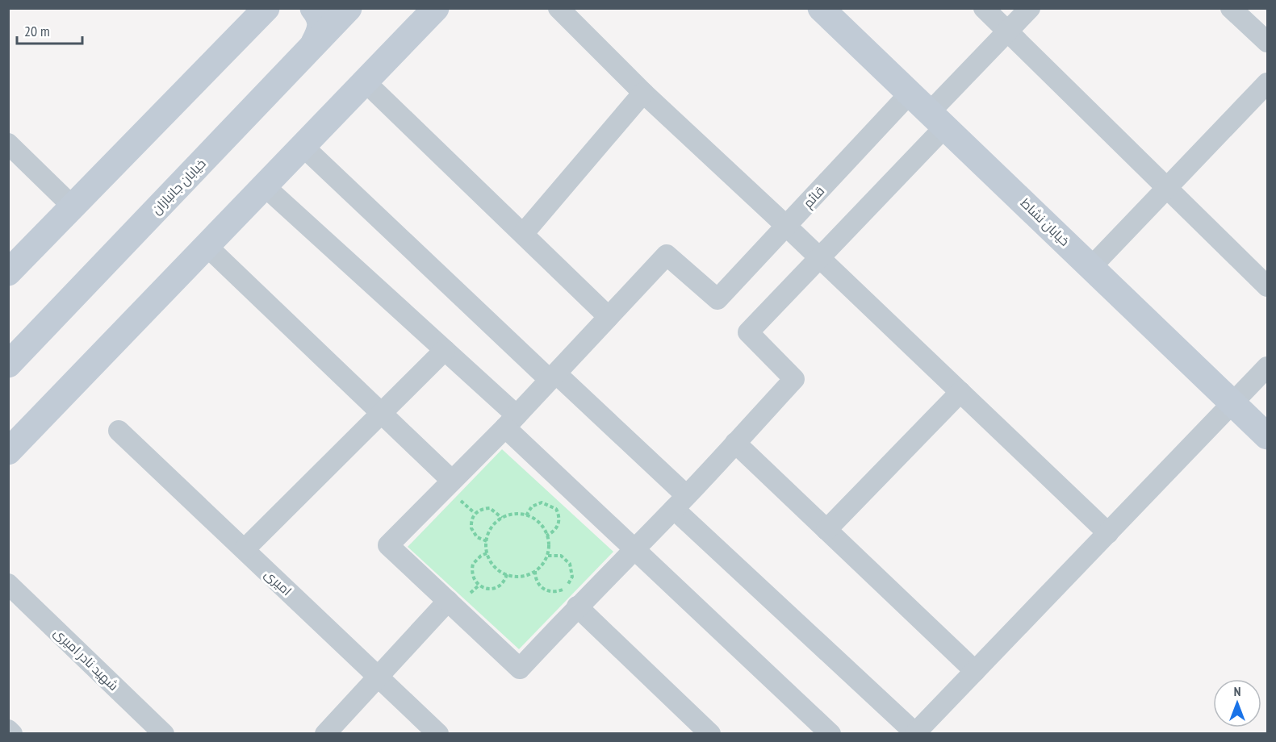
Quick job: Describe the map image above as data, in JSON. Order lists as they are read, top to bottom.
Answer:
{
  "streets": {
    "street": [
      "خیابان جانبازان",
      "قائم",
      "خیابان نشاط",
      "امیری",
      "شهید نادر امیری"
    ]
  },
  "crossings": [
    ["قائم", "خیابان نشاط"]
  ],
  "scale_bar": "20 m",
  "north": "top"
}
